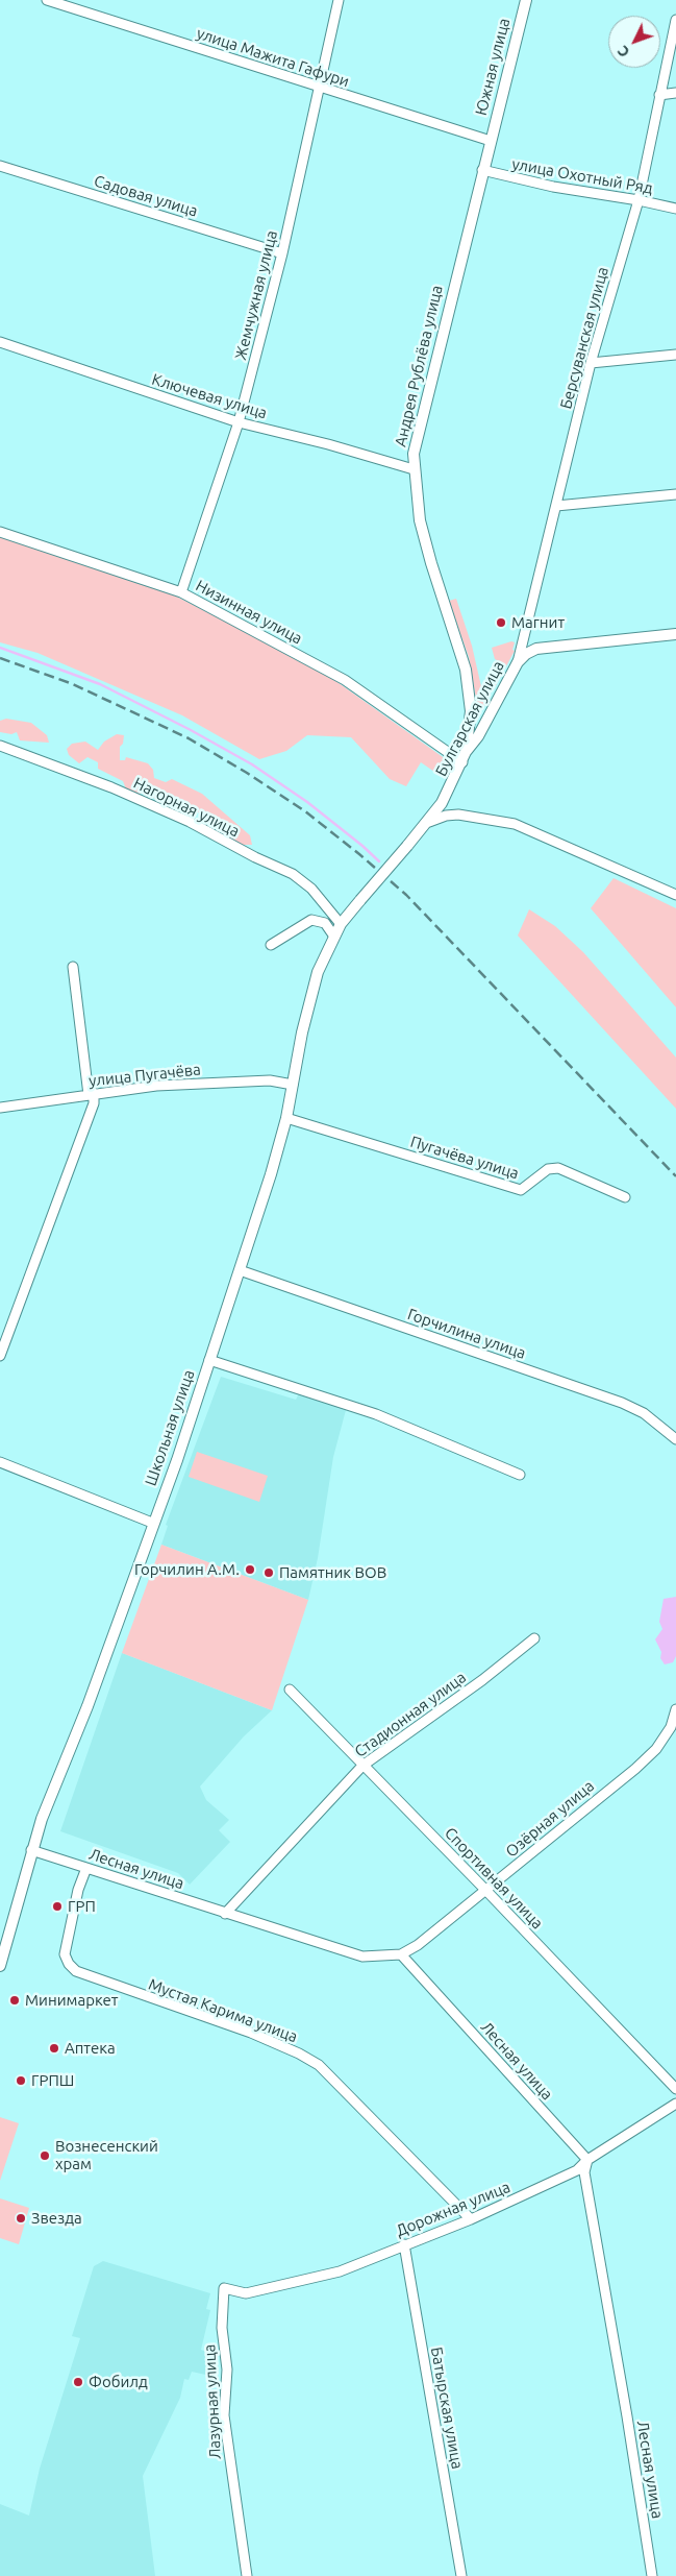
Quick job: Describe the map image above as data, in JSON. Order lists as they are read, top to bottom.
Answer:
{
  "streets": {
    "street": [
      "улица Мажита Гафури",
      "Южная улица",
      "улица Охотный Ряд",
      "Садовая улица",
      "Жемчужная улица",
      "Берсуванская улица",
      "Андрея Рублёва улица",
      "Ключевая улица",
      "Низинная улица",
      "Булгарская улица",
      "Нагорная улица",
      "улица Пугачёва",
      "Пугачёва улица",
      "Горчилина улица",
      "Школьная улица",
      "Стадионная улица",
      "Озёрная улица",
      "Лесная улица",
      "Спортивная улица",
      "Мустая Карима улица",
      "Дорожная улица",
      "Лазурная улица",
      "Батырская улица"
    ]
  },
  "crossings": [
    ["улица Мажита Гафури", "Южная улица"],
    ["улица Мажита Гафури", "Жемчужная улица"],
    ["улица Мажита Гафури", "Андрея Рублёва улица"],
    ["Южная улица", "Андрея Рублёва улица"],
    ["улица Охотный Ряд", "Берсуванская улица"],
    ["улица Охотный Ряд", "Андрея Рублёва улица"],
    ["Садовая улица", "Жемчужная улица"],
    ["Жемчужная улица", "Ключевая улица"],
    ["Жемчужная улица", "Низинная улица"],
    ["Берсуванская улица", "Булгарская улица"],
    ["Андрея Рублёва улица", "Ключевая улица"],
    ["Андрея Рублёва улица", "Булгарская улица"],
    ["Низинная улица", "Булгарская улица"],
    ["Булгарская улица", "Школьная улица"],
    ["Нагорная улица", "Школьная улица"],
    ["улица Пугачёва", "Школьная улица"],
    ["Пугачёва улица", "Школьная улица"],
    ["Горчилина улица", "Школьная улица"],
    ["Школьная улица", "Лесная улица"],
    ["Стадионная улица", "Лесная улица"],
    ["Стадионная улица", "Спортивная улица"],
    ["Озёрная улица", "Лесная улица"],
    ["Озёрная улица", "Спортивная улица"],
    ["Лесная улица", "Мустая Карима улица"],
    ["Лесная улица", "Дорожная улица"],
    ["Мустая Карима улица", "Дорожная улица"],
    ["Дорожная улица", "Лазурная улица"],
    ["Дорожная улица", "Батырская улица"]
  ],
  "places": [
    "Магнит",
    "Горчилин А.М.",
    "Памятник ВОВ",
    "ГРП",
    "Минимаркет",
    "Аптека",
    "ГРПШ",
    "Вознесенский храм",
    "Звезда",
    "Фобилд"
  ],
  "north": "bottom left"
}
